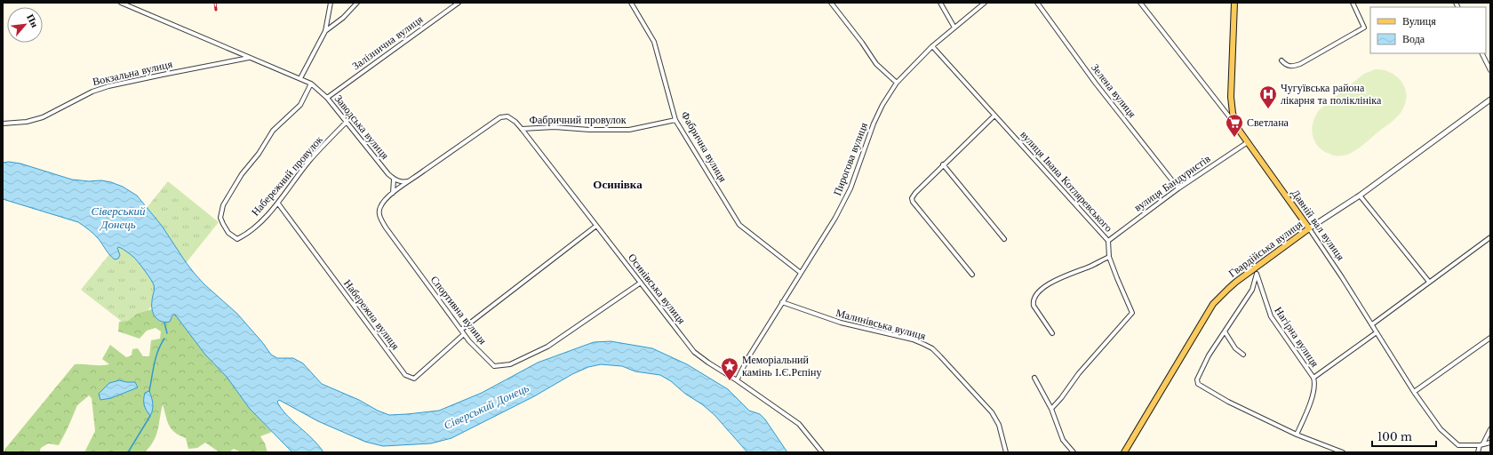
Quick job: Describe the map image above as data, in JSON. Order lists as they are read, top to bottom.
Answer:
{
  "streets": {
    "main road": ["Давній вал вулиця", "Гвардійська вулиця"],
    "street": [
      "Залізнична вулиця",
      "Вокзальна вулиця",
      "Зелена вулиця",
      "Фабричний провулок",
      "Заводська вулиця",
      "Фабрична вулиця",
      "Пирогова вулиця",
      "Набережний провулок",
      "вулиця Івана Котляревського",
      "вулиця Бандуристів",
      "Осинівська вулиця",
      "Спортивна вулиця",
      "Набережна вулиця",
      "Малинівська вулиця",
      "Нагірна вулиця"
    ]
  },
  "crossings": [
    ["Залізнична вулиця", "Заводська вулиця"],
    ["Зелена вулиця", "вулиця Бандуристів"],
    ["Фабричний провулок", "Фабрична вулиця"],
    ["Фабричний провулок", "Осинівська вулиця"],
    ["Заводська вулиця", "Набережний провулок"],
    ["Фабрична вулиця", "Пирогова вулиця"],
    ["Пирогова вулиця", "вулиця Івана Котляревського"],
    ["Пирогова вулиця", "Осинівська вулиця"],
    ["Пирогова вулиця", "Малинівська вулиця"],
    ["Набережний провулок", "Набережна вулиця"],
    ["вулиця Івана Котляревського", "вулиця Бандуристів"],
    ["вулиця Бандуристів", "Давній вал вулиця"],
    ["Давній вал вулиця", "Гвардійська вулиця"],
    ["Гвардійська вулиця", "Нагірна вулиця"],
    ["Осинівська вулиця", "Спортивна вулиця"],
    ["Спортивна вулиця", "Набережна вулиця"]
  ],
  "districts": ["Осинівка"],
  "water": ["Сіверський Донець"],
  "places": {
    "hospital": ["Чугуївська района лікарня та поліклініка"],
    "supermarket": ["Светлана"],
    "place": ["Меморіальний камінь І.Є.Рєпіну"]
  },
  "legend": ["Вулиця", "Вода"],
  "scale_bar": "100 m",
  "north": "top right"
}
